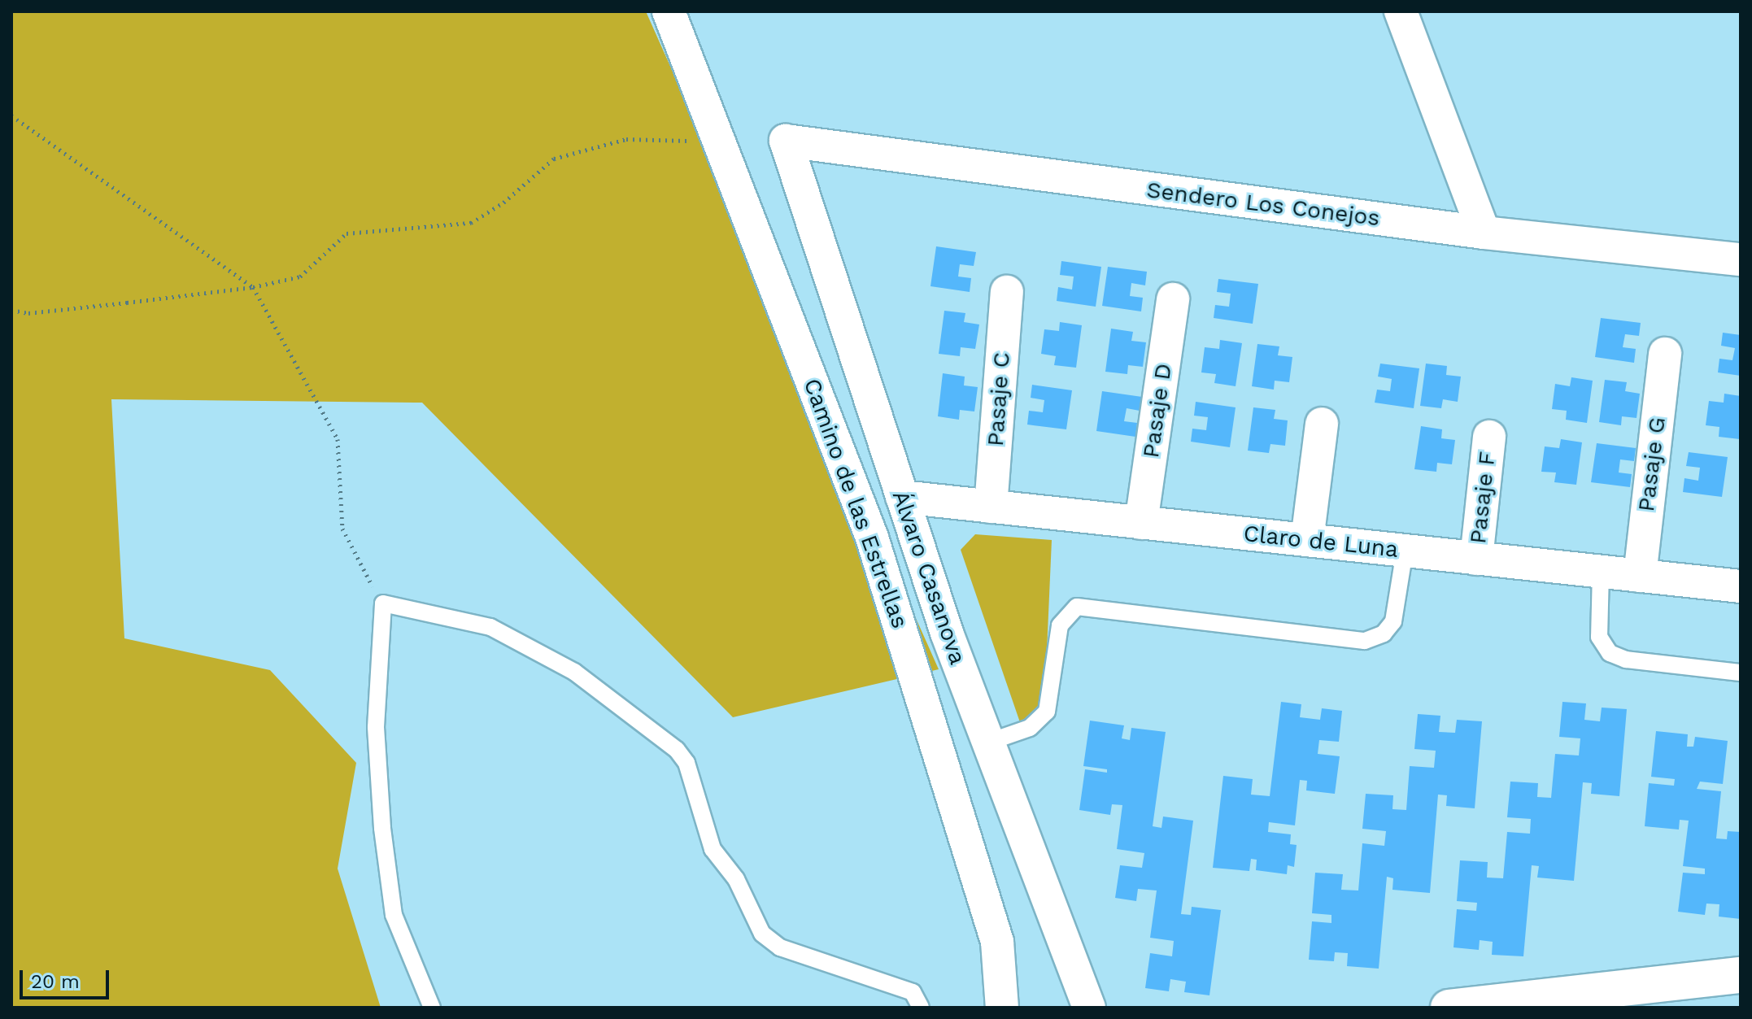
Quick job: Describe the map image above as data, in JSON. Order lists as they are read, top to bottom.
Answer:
{
  "streets": {
    "street": [
      "Sendero Los Conejos",
      "Pasaje C",
      "Pasaje D",
      "Pasaje G",
      "Pasaje F",
      "Camino de las Estrellas",
      "Claro de Luna",
      "Álvaro Casanova"
    ]
  },
  "crossings": [
    ["Sendero Los Conejos", "Álvaro Casanova"],
    ["Pasaje C", "Claro de Luna"],
    ["Pasaje D", "Claro de Luna"],
    ["Pasaje G", "Claro de Luna"],
    ["Pasaje F", "Claro de Luna"],
    ["Claro de Luna", "Álvaro Casanova"]
  ],
  "scale_bar": "20 m"
}
